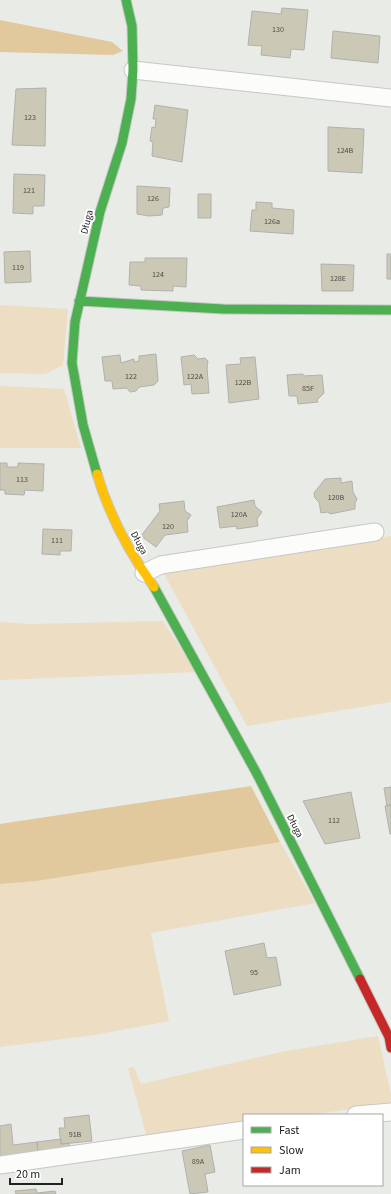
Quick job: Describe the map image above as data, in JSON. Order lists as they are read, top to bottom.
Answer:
{
  "streets": {
    "street": ["Długa"]
  },
  "house_numbers": [
    "130",
    "123",
    "124B",
    "121",
    "126",
    "126a",
    "119",
    "124",
    "128E",
    "122",
    "122A",
    "122B",
    "85F",
    "113",
    "120B",
    "120A",
    "120",
    "111",
    "112",
    "95",
    "91B",
    "89A"
  ],
  "legend": ["Fast", "Slow", "Jam"],
  "scale_bar": "20 m"
}
